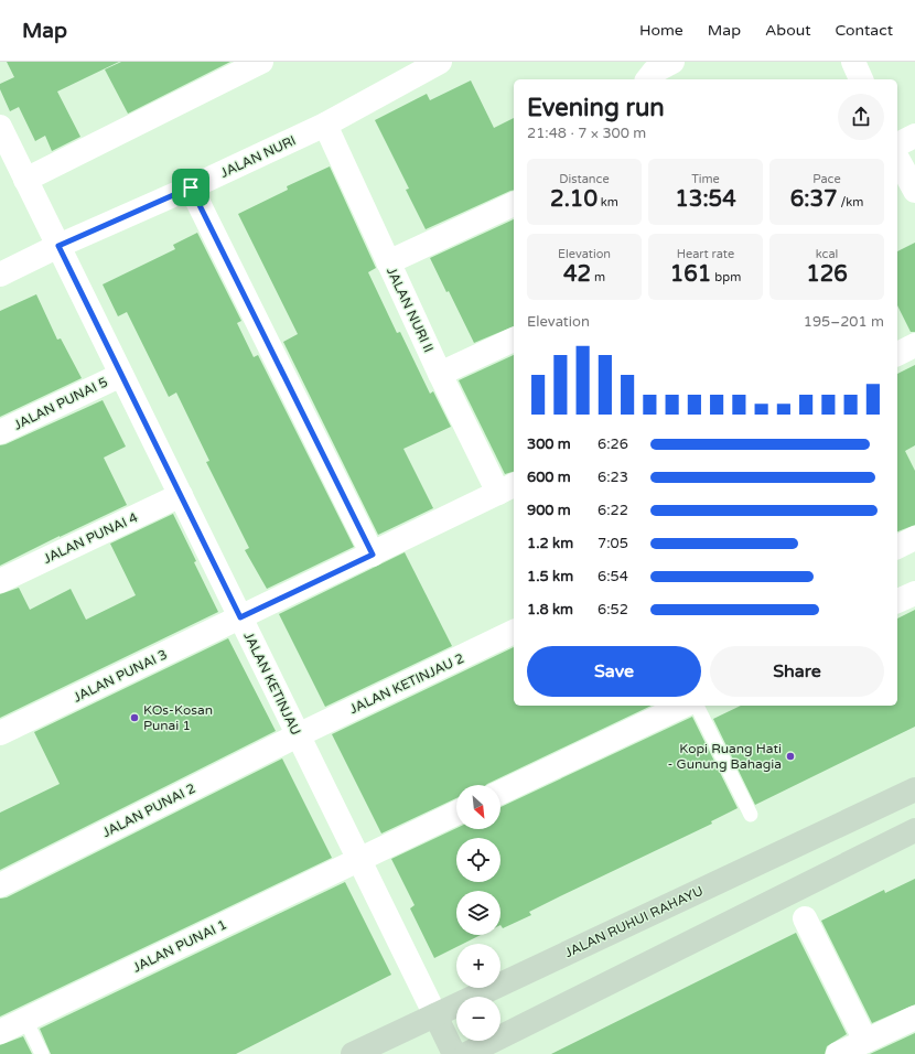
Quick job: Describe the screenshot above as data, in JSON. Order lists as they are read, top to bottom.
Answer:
{
  "streets": {
    "main road": ["JALAN KETINJAU", "JALAN RUHUI RAHAYU"],
    "street": [
      "JALAN NURI",
      "JALAN NURI II",
      "JALAN PUNAI 5",
      "JALAN PUNAI 4",
      "JALAN PUNAI 3",
      "JALAN KETINJAU 2",
      "JALAN PUNAI 2",
      "JALAN PUNAI 1"
    ]
  },
  "crossings": [
    ["JALAN NURI", "JALAN NURI II"],
    ["JALAN NURI", "JALAN KETINJAU"],
    ["JALAN NURI II", "JALAN PUNAI 3"],
    ["JALAN PUNAI 5", "JALAN KETINJAU"],
    ["JALAN PUNAI 4", "JALAN KETINJAU"],
    ["JALAN PUNAI 3", "JALAN KETINJAU"],
    ["JALAN KETINJAU", "JALAN KETINJAU 2"],
    ["JALAN KETINJAU", "JALAN PUNAI 2"],
    ["JALAN KETINJAU", "JALAN RUHUI RAHAYU"],
    ["JALAN KETINJAU", "JALAN PUNAI 1"],
    ["JALAN KETINJAU 2", "JALAN PUNAI 2"]
  ],
  "places": ["KOs-Kosan Punai 1", "Kopi Ruang Hati - Gunung Bahagia"],
  "north": "bottom right",
  "page": {
    "header": "Map",
    "nav": [
      "Home",
      "Map",
      "About",
      "Contact"
    ],
    "heading": ["Evening run", "21:48 · 7 × 300 m"],
    "stats": [
      ["Distance", "2.10 km"],
      ["Time", "13:54"],
      ["Pace", "6:37 /km"],
      ["Elevation", "42 m"],
      ["Heart rate", "161 bpm"],
      ["kcal", "126"]
    ],
    "chart": ["Elevation", "195–201 m"],
    "list": [
      {
        "name": "300 m",
        "note": "6:26"
      },
      {
        "name": "600 m",
        "note": "6:23"
      },
      {
        "name": "900 m",
        "note": "6:22"
      },
      {
        "name": "1.2 km",
        "note": "7:05"
      },
      {
        "name": "1.5 km",
        "note": "6:54"
      },
      {
        "name": "1.8 km",
        "note": "6:52"
      }
    ],
    "buttons": ["Save", "Share"],
    "map_buttons": ["+", "−"]
  }
}
